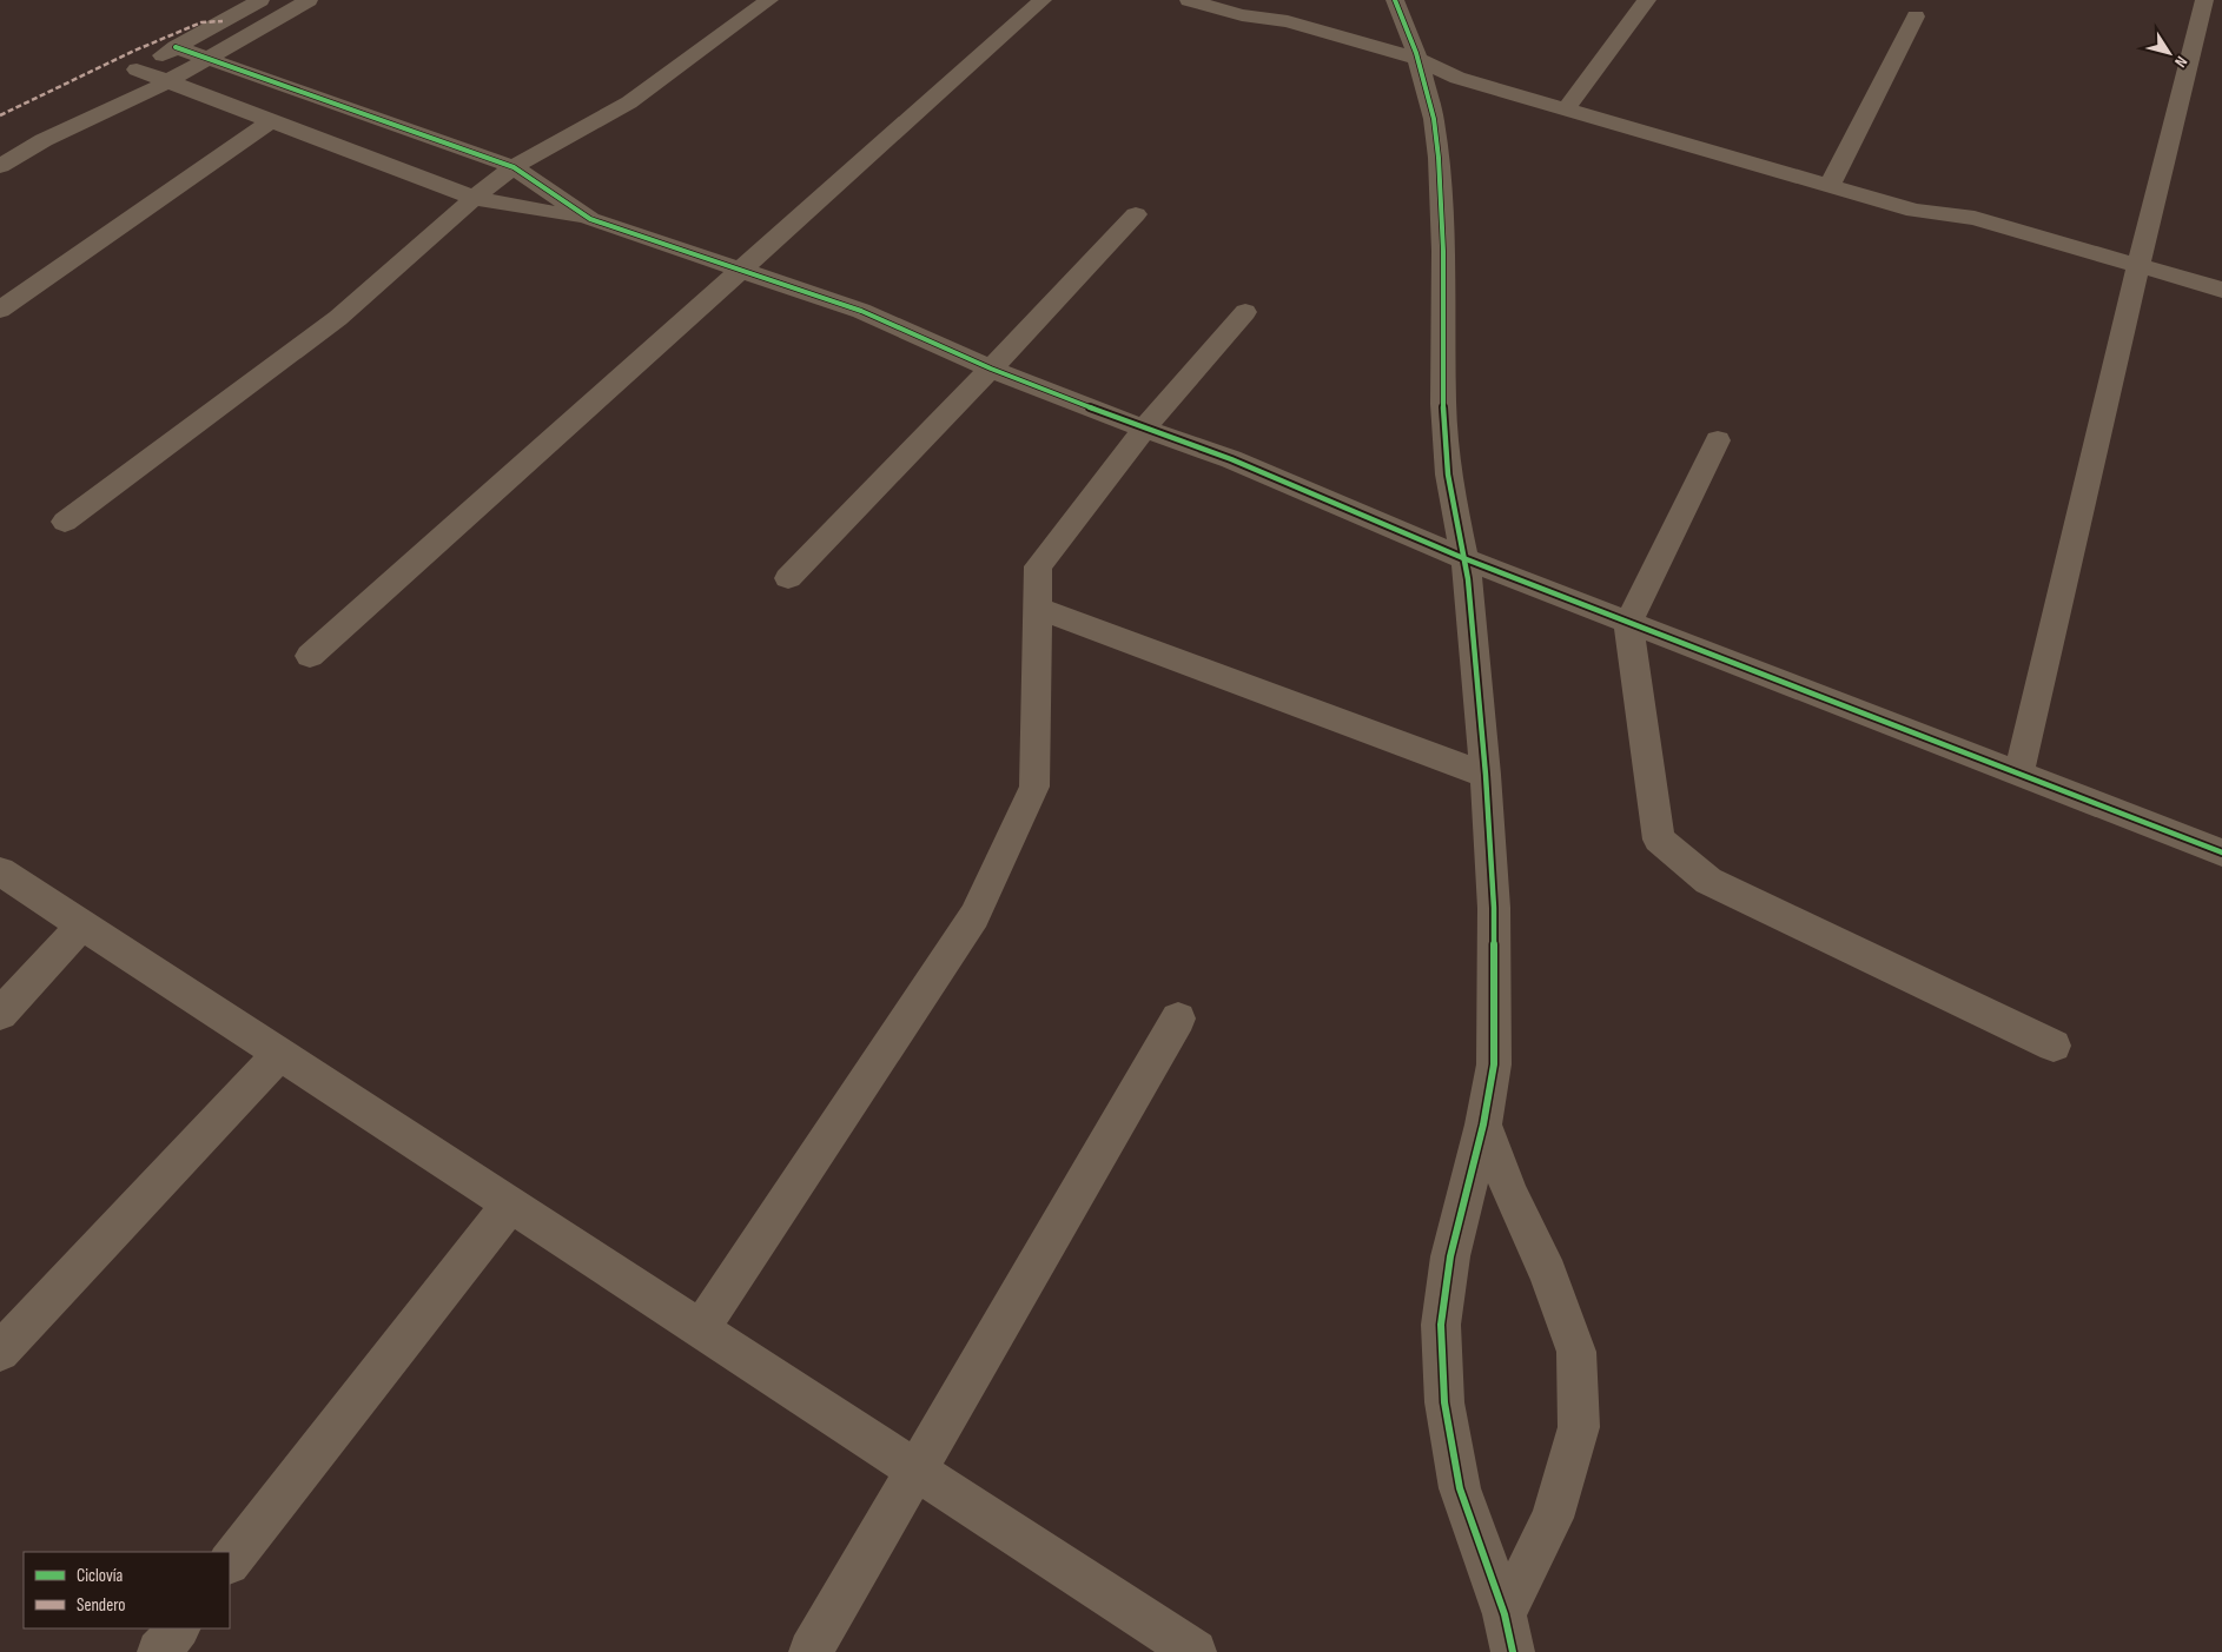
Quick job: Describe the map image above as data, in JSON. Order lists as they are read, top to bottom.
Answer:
{
  "legend": ["Ciclovía", "Sendero"],
  "north": "bottom right"
}
